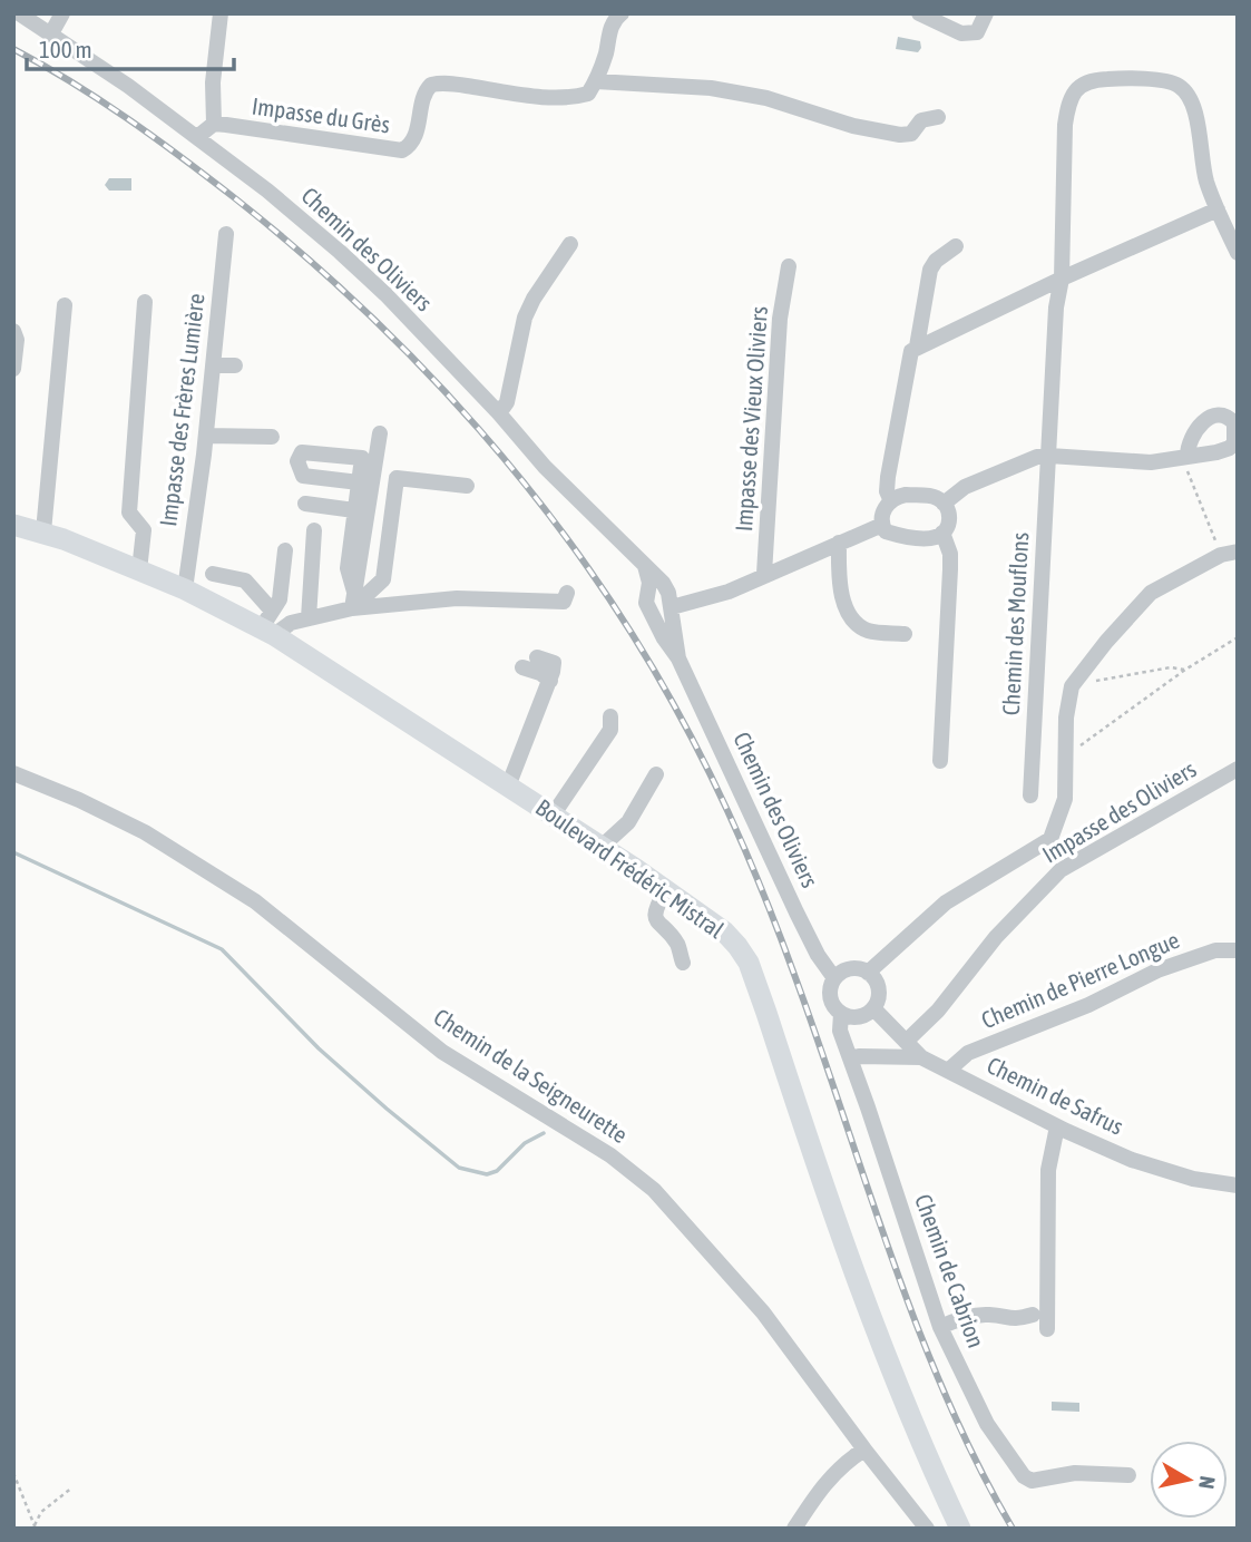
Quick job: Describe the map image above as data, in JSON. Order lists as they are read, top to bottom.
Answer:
{
  "streets": {
    "main road": ["Boulevard Frédéric Mistral"],
    "street": [
      "Impasse du Grès",
      "Chemin des Oliviers",
      "Impasse des Frères Lumière",
      "Impasse des Vieux Oliviers",
      "Chemin des Mouflons",
      "Impasse des Oliviers",
      "Chemin de Pierre Longue",
      "Chemin de la Seigneurette",
      "Chemin de Safrus",
      "Chemin de Cabrion"
    ]
  },
  "crossings": [
    ["Chemin des Oliviers", "Chemin de Safrus"],
    ["Chemin des Oliviers", "Chemin de Cabrion"],
    ["Impasse des Frères Lumière", "Boulevard Frédéric Mistral"],
    ["Impasse des Oliviers", "Chemin de Safrus"],
    ["Chemin de Pierre Longue", "Chemin de Safrus"],
    ["Chemin de Safrus", "Chemin de Cabrion"]
  ],
  "scale_bar": "100 m",
  "north": "right"
}
